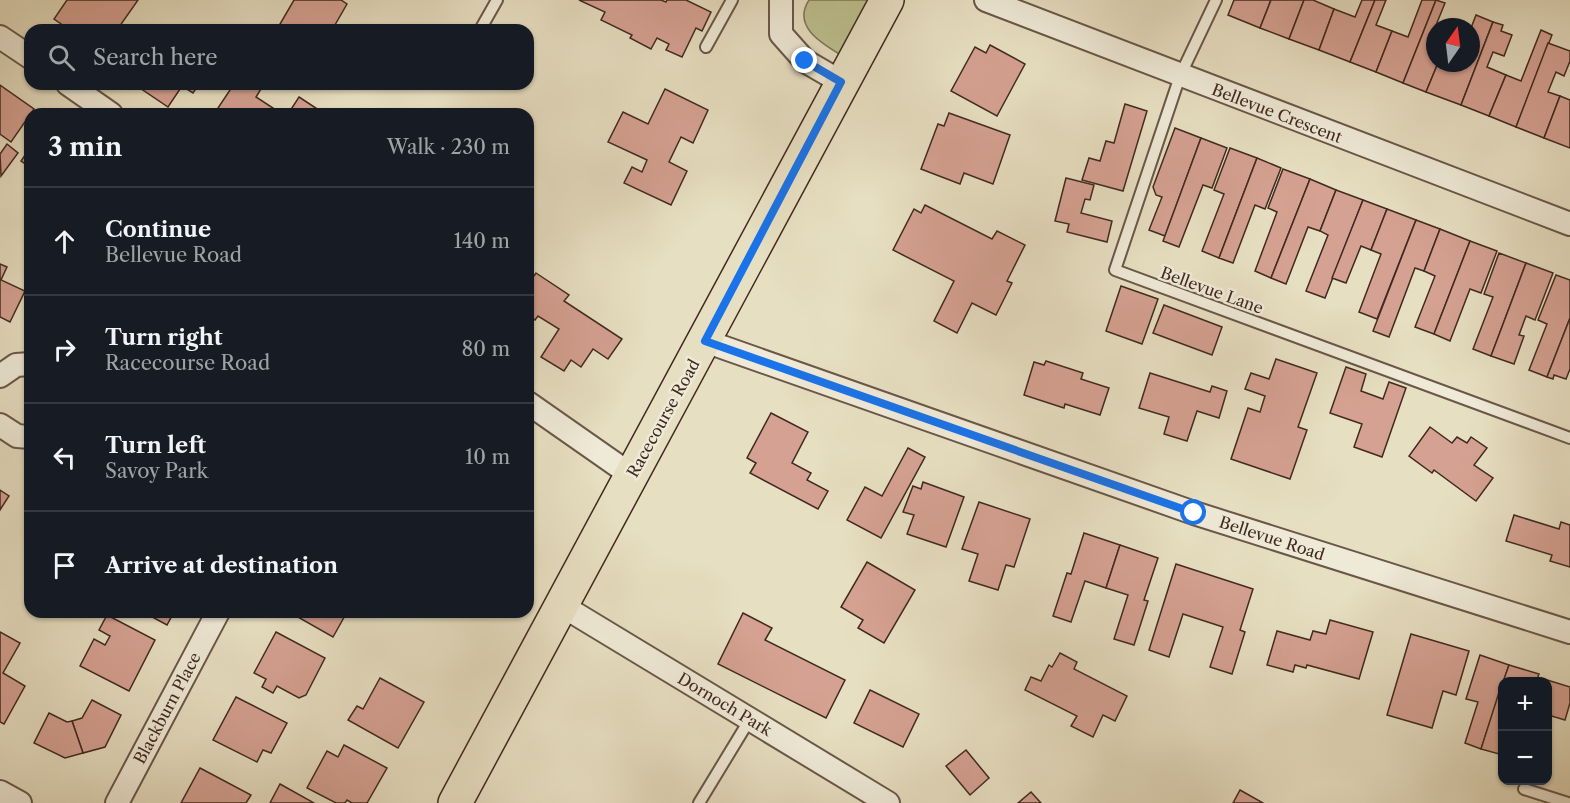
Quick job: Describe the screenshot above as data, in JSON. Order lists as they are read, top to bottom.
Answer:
{
  "streets": {
    "main road": ["Racecourse Road"],
    "street": [
      "Bellevue Crescent",
      "Bellevue Road",
      "Dornoch Park",
      "Blackburn Place"
    ],
    "lane": ["Bellevue Lane"]
  },
  "crossings": [
    ["Bellevue Crescent", "Bellevue Lane"],
    ["Racecourse Road", "Bellevue Road"],
    ["Racecourse Road", "Dornoch Park"]
  ],
  "north": "top",
  "page": {
    "search": "Search here",
    "heading": ["3 min", "Walk · 230 m"],
    "list": [
      ["Continue", "Bellevue Road", "140 m"],
      ["Turn right", "Racecourse Road", "80 m"],
      ["Turn left", "Savoy Park", "10 m"],
      "Arrive at destination"
    ],
    "map_buttons": ["+", "−"]
  }
}
